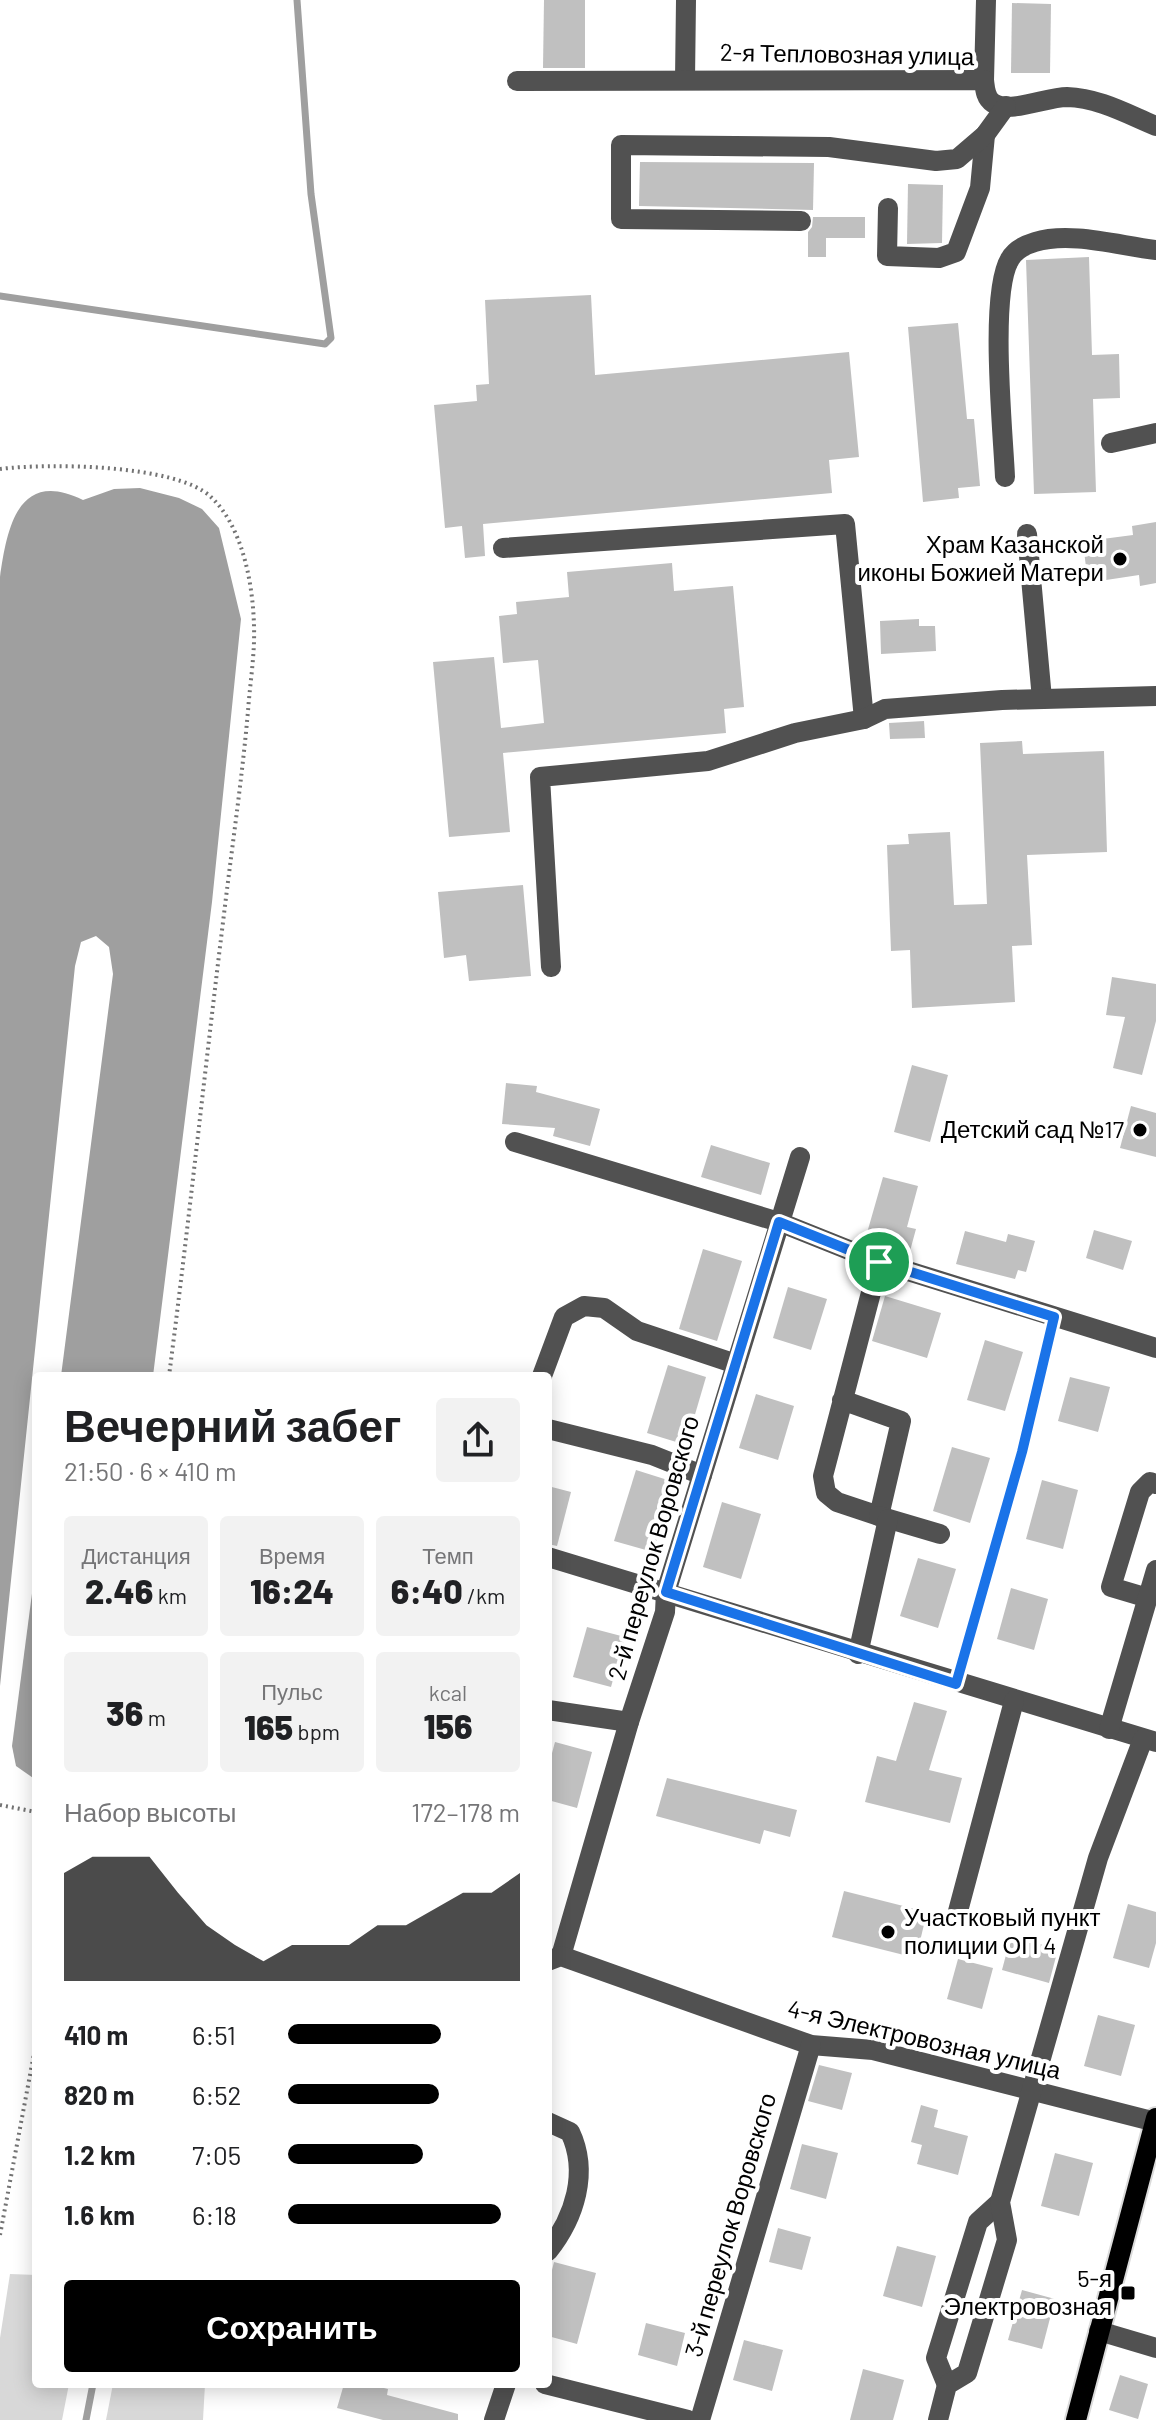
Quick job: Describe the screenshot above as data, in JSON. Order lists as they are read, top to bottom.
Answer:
{
  "streets": {
    "street": [
      "2-я Тепловозная улица",
      "2-й переулок Воровского",
      "4-я Электровозная улица",
      "3-й переулок Воровского"
    ]
  },
  "crossings": [
    ["2-й переулок Воровского", "4-я Электровозная улица"],
    ["4-я Электровозная улица", "3-й переулок Воровского"]
  ],
  "places": {
    "other": ["Храм Казанской иконы Божией Матери", "Детский сад №17", "Участковый пункт полиции ОП 4"],
    "transit": ["5-я Электровозная"]
  },
  "page": {
    "heading": ["Вечерний забег", "21:50 · 6 × 410 m"],
    "stats": [
      ["Дистанция", "2.46 km"],
      ["Время", "16:24"],
      ["Темп", "6:40 /km"],
      ["36 m"],
      ["Пульс", "165 bpm"],
      ["kcal", "156"]
    ],
    "chart": ["Набор высоты", "172–178 m"],
    "list": [
      {
        "name": "410 m",
        "note": "6:51"
      },
      {
        "name": "820 m",
        "note": "6:52"
      },
      {
        "name": "1.2 km",
        "note": "7:05"
      },
      {
        "name": "1.6 km",
        "note": "6:18"
      }
    ],
    "buttons": "Сохранить"
  }
}
